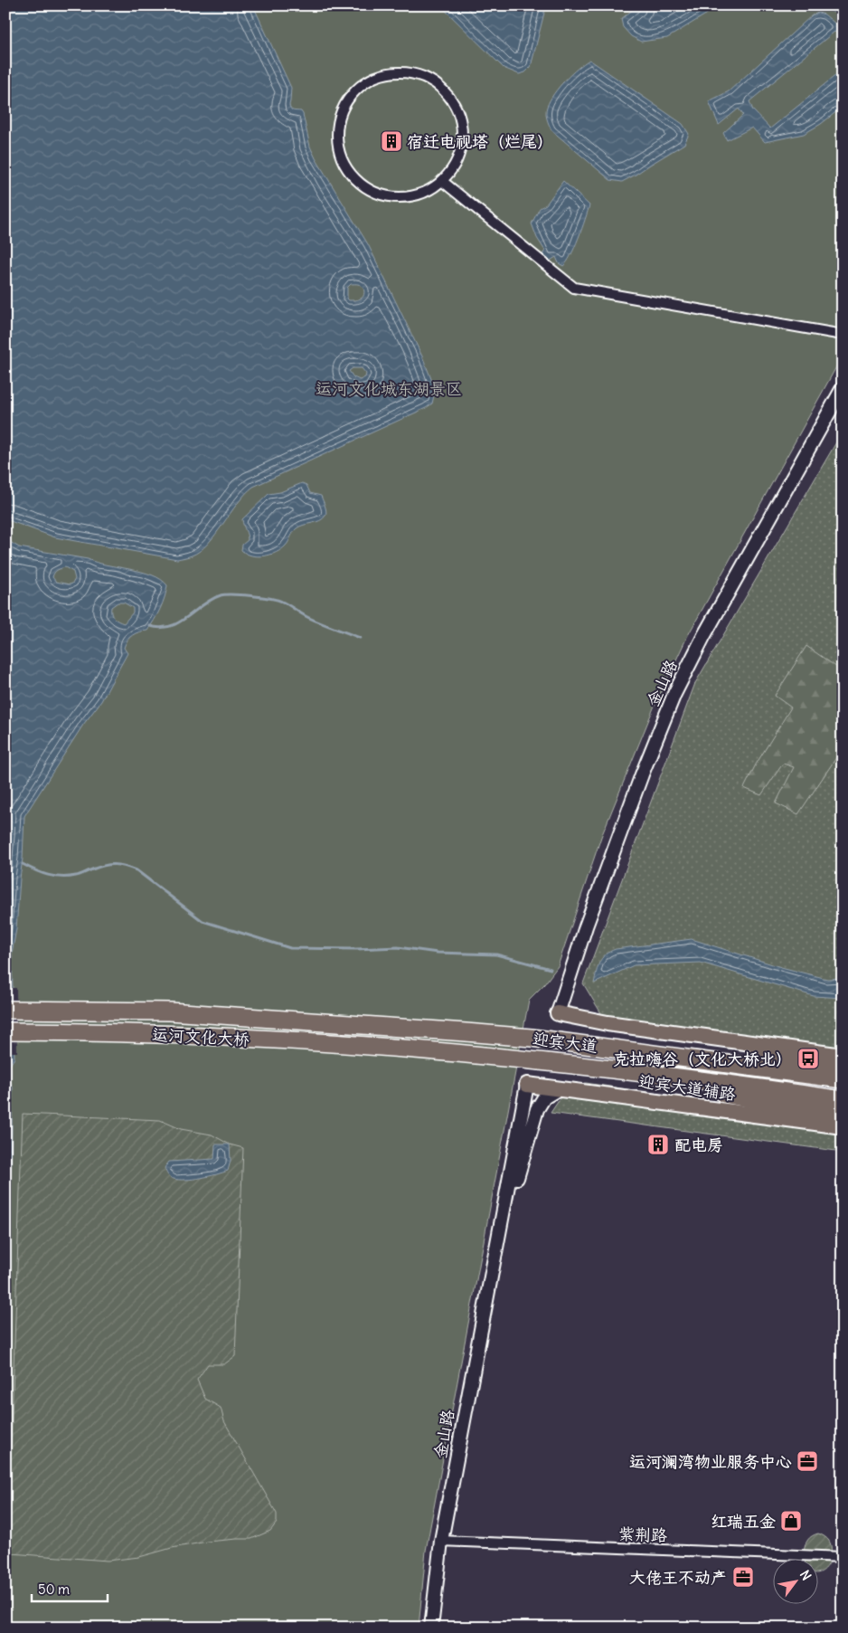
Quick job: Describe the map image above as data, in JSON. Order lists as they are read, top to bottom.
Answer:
{
  "streets": {
    "highway": ["运河文化大桥", "迎宾大道"],
    "main road": ["迎宾大道辅路"],
    "street": ["金山路", "紫荆路"]
  },
  "crossings": [
    ["金山路", "迎宾大道辅路"],
    ["金山路", "紫荆路"],
    ["运河文化大桥", "迎宾大道"]
  ],
  "parks": ["运河文化城东湖景区"],
  "places": {
    "building": ["宿迁电视塔（烂尾）", "配电房"],
    "bus stop": ["克拉嗨谷（文化大桥北）"],
    "office": ["运河澜湾物业服务中心", "大佬王不动产"],
    "shop": ["红瑞五金"]
  },
  "scale_bar": "50 m",
  "north": "top right"
}
